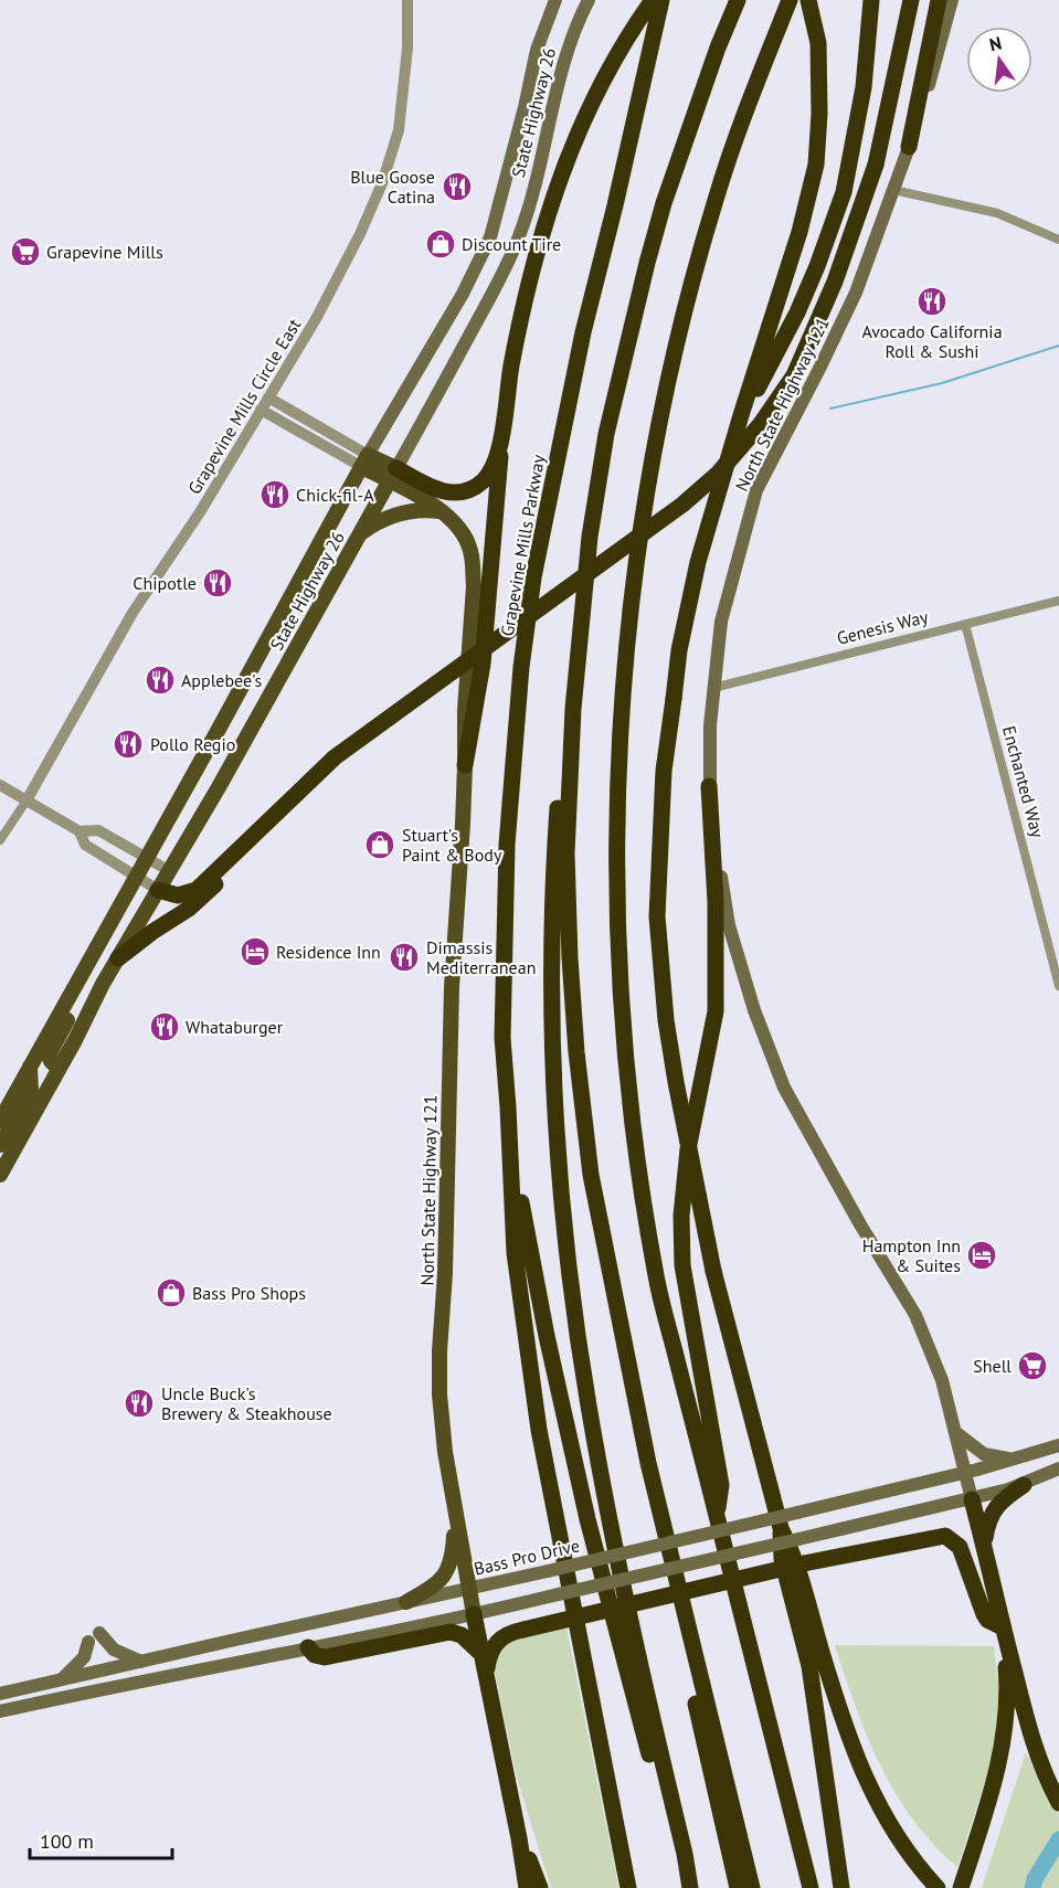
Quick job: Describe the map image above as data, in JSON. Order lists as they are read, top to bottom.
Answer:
{
  "streets": {
    "highway": ["Grapevine Mills Parkway"],
    "main road": ["State Highway 26", "North State Highway 121", "Bass Pro Drive"],
    "street": ["Grapevine Mills Circle East", "Genesis Way", "Enchanted Way"]
  },
  "crossings": [
    ["State Highway 26", "North State Highway 121"],
    ["North State Highway 121", "Genesis Way"],
    ["North State Highway 121", "Bass Pro Drive"],
    ["Genesis Way", "Enchanted Way"]
  ],
  "places": {
    "restaurant": [
      "Blue Goose Catina",
      "Avocado California Roll & Sushi",
      "Chick-fil-A",
      "Chipotle",
      "Applebee's",
      "Pollo Regio",
      "Dimassis Mediterranean",
      "Whataburger",
      "Uncle Buck's Brewery & Steakhouse"
    ],
    "shop": ["Discount Tire", "Stuart's Paint & Body", "Bass Pro Shops"],
    "supermarket": ["Grapevine Mills", "Shell"],
    "hotel": ["Residence Inn", "Hampton Inn & Suites"]
  },
  "scale_bar": "100 m",
  "north": "top"
}
